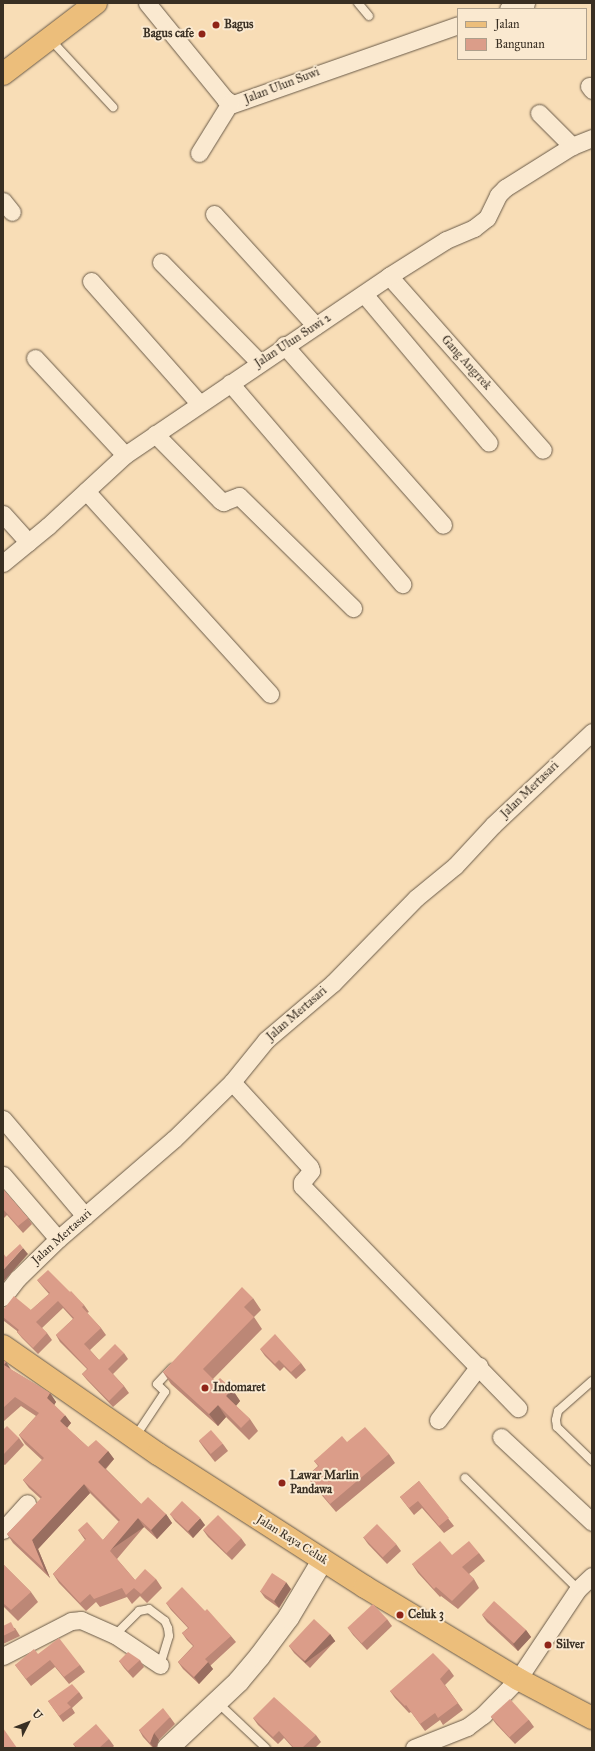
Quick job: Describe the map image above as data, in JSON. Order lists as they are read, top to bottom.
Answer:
{
  "streets": {
    "main road": ["Jalan Raya Celuk"],
    "street": [
      "Jalan Ulun Suwi",
      "Jalan Ulun Suwi 2",
      "Gang Angrrek",
      "Jalan Mertasari"
    ]
  },
  "crossings": [
    ["Jalan Ulun Suwi 2", "Gang Angrrek"]
  ],
  "places": [
    "Bagus",
    "Bagus cafe",
    "Indomaret",
    "Lawar Marlin Pandawa",
    "Celuk 3",
    "Silver"
  ],
  "legend": ["Jalan", "Bangunan"],
  "north": "top right"
}
